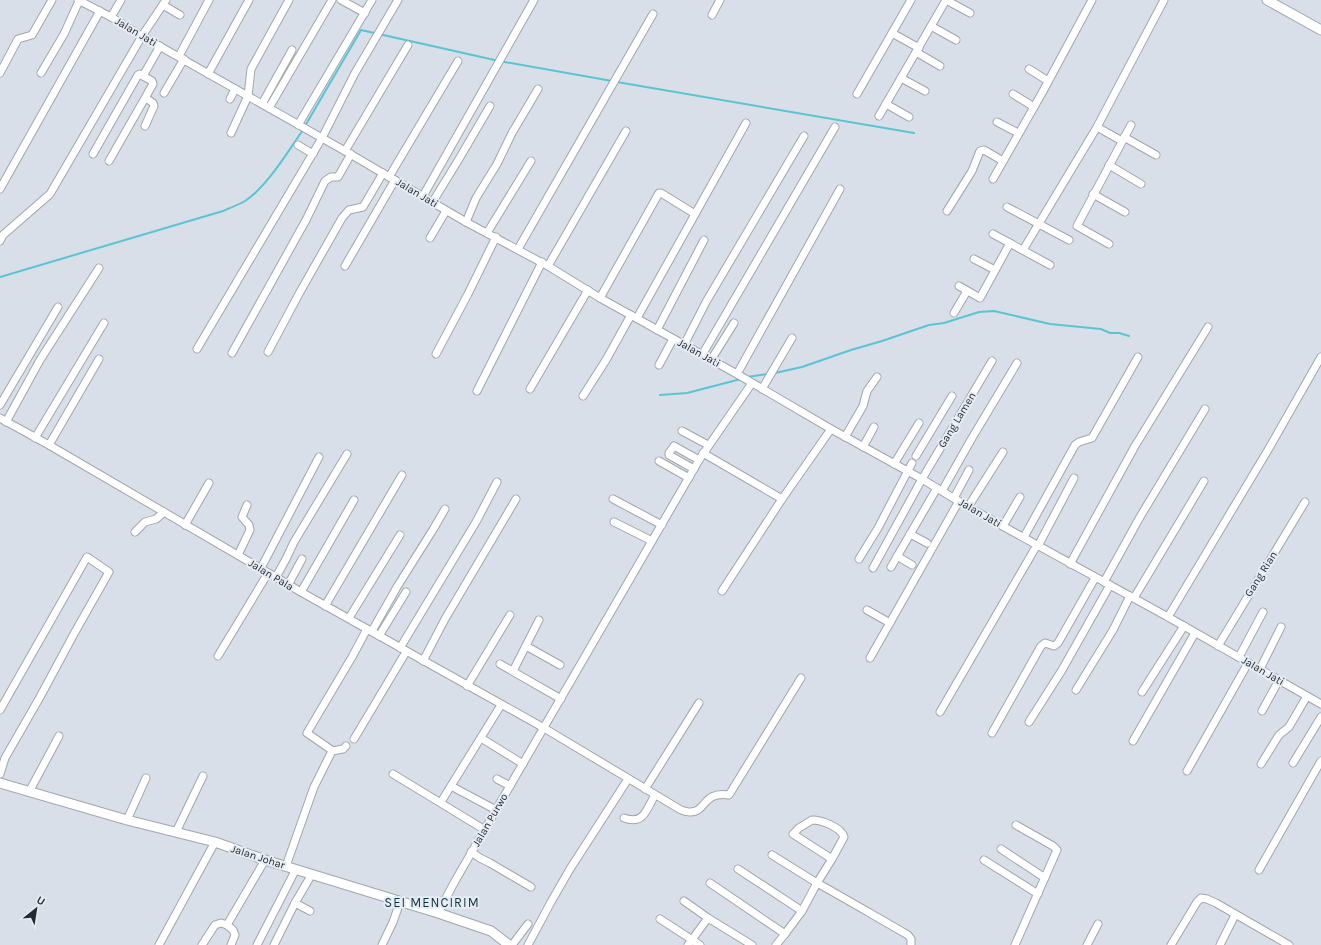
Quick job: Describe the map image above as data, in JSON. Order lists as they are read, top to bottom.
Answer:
{
  "streets": {
    "street": [
      "Jalan Jati",
      "Gang Lamen",
      "Gang Rian",
      "Jalan Pala",
      "Jalan Purwo",
      "Jalan Johar"
    ]
  },
  "crossings": [
    ["Jalan Jati", "Gang Lamen"],
    ["Jalan Jati", "Gang Rian"],
    ["Jalan Jati", "Jalan Purwo"],
    ["Jalan Pala", "Jalan Purwo"],
    ["Jalan Purwo", "Jalan Johar"]
  ],
  "districts": ["SEI MENCIRIM"],
  "north": "top right"
}
